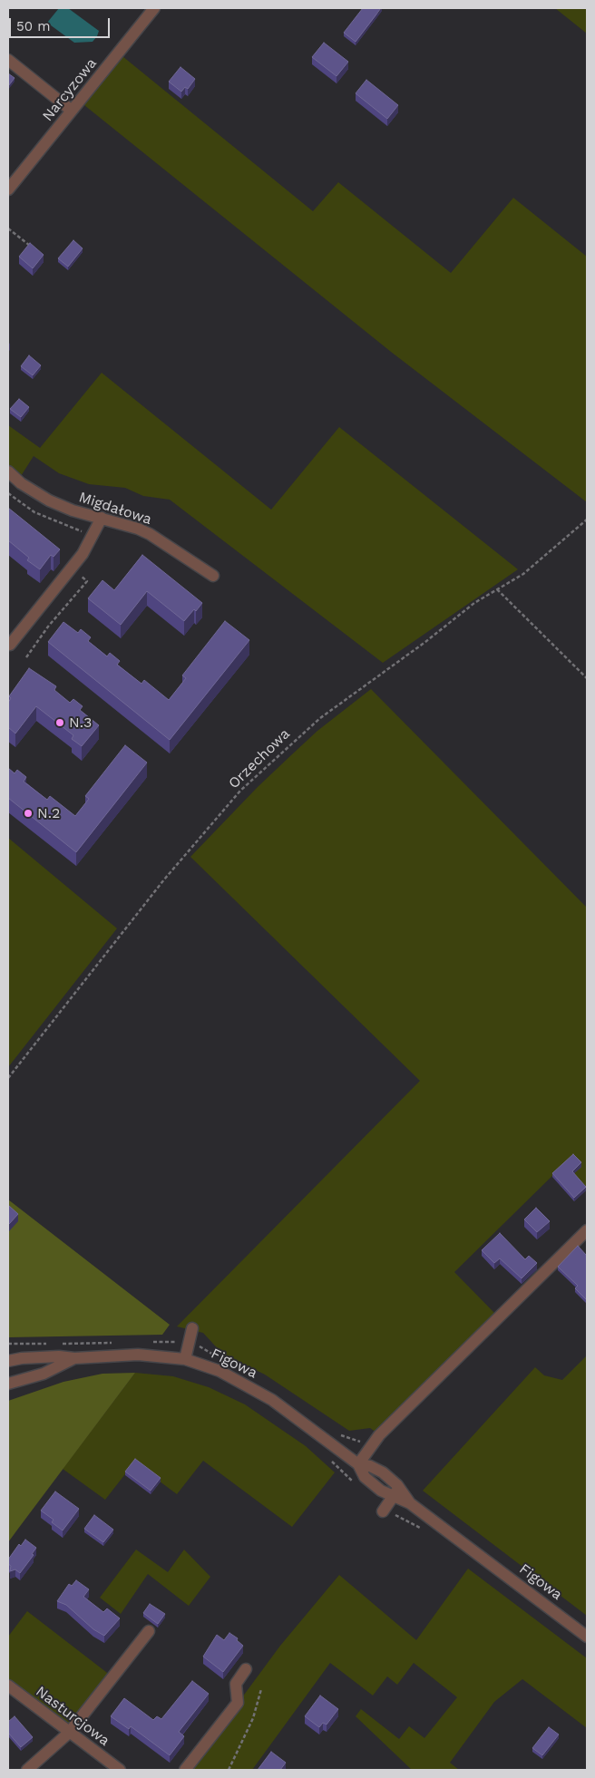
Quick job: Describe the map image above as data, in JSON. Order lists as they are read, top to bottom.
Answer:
{
  "streets": {
    "street": [
      "Narcyzowa",
      "Migdałowa",
      "Figowa",
      "Nasturcjowa"
    ],
    "path": ["Orzechowa"]
  },
  "places": ["N.3", "N.2"],
  "scale_bar": "50 m"
}
